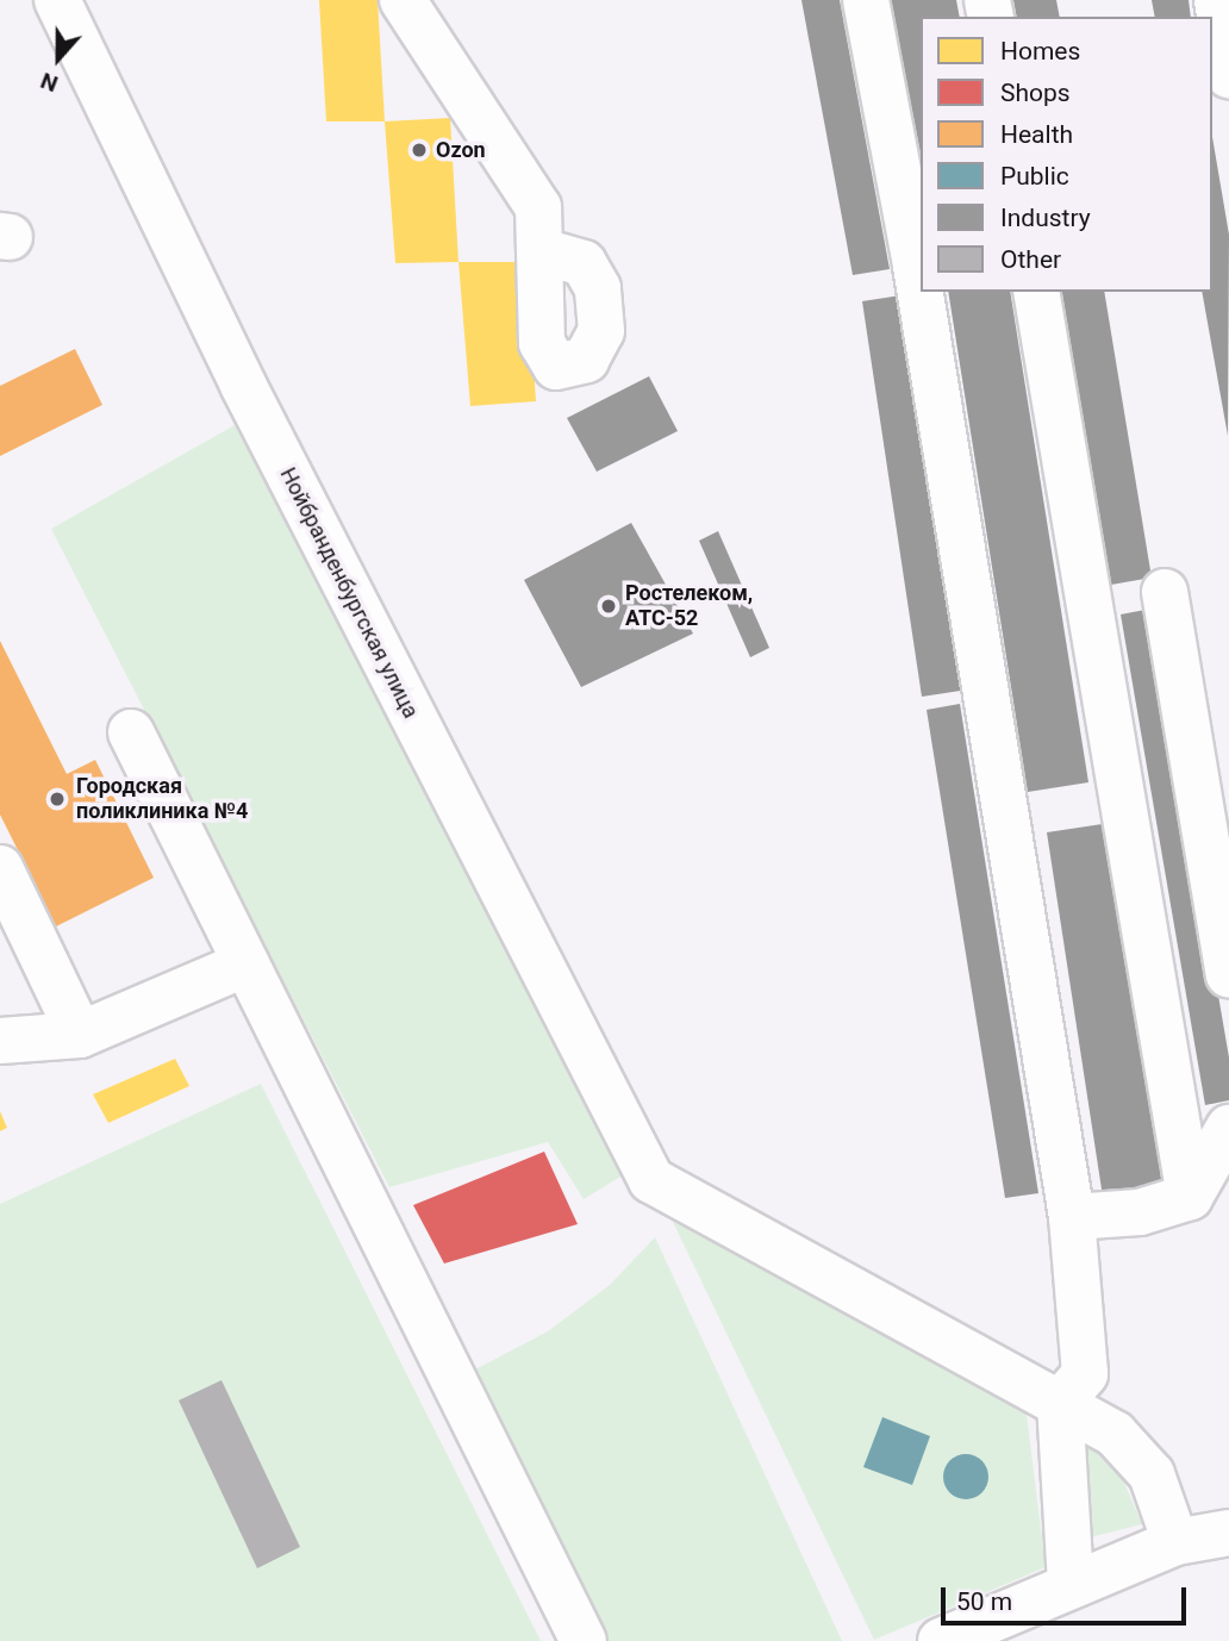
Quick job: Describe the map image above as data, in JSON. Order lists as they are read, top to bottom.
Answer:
{
  "streets": {
    "street": ["Нойбранденбургская улица"]
  },
  "places": ["Ozon", "Ростелеком, АТС-52", "Городская поликлиника №4"],
  "legend": [
    "Homes",
    "Shops",
    "Health",
    "Public",
    "Industry",
    "Other"
  ],
  "scale_bar": "50 m",
  "north": "bottom"
}
